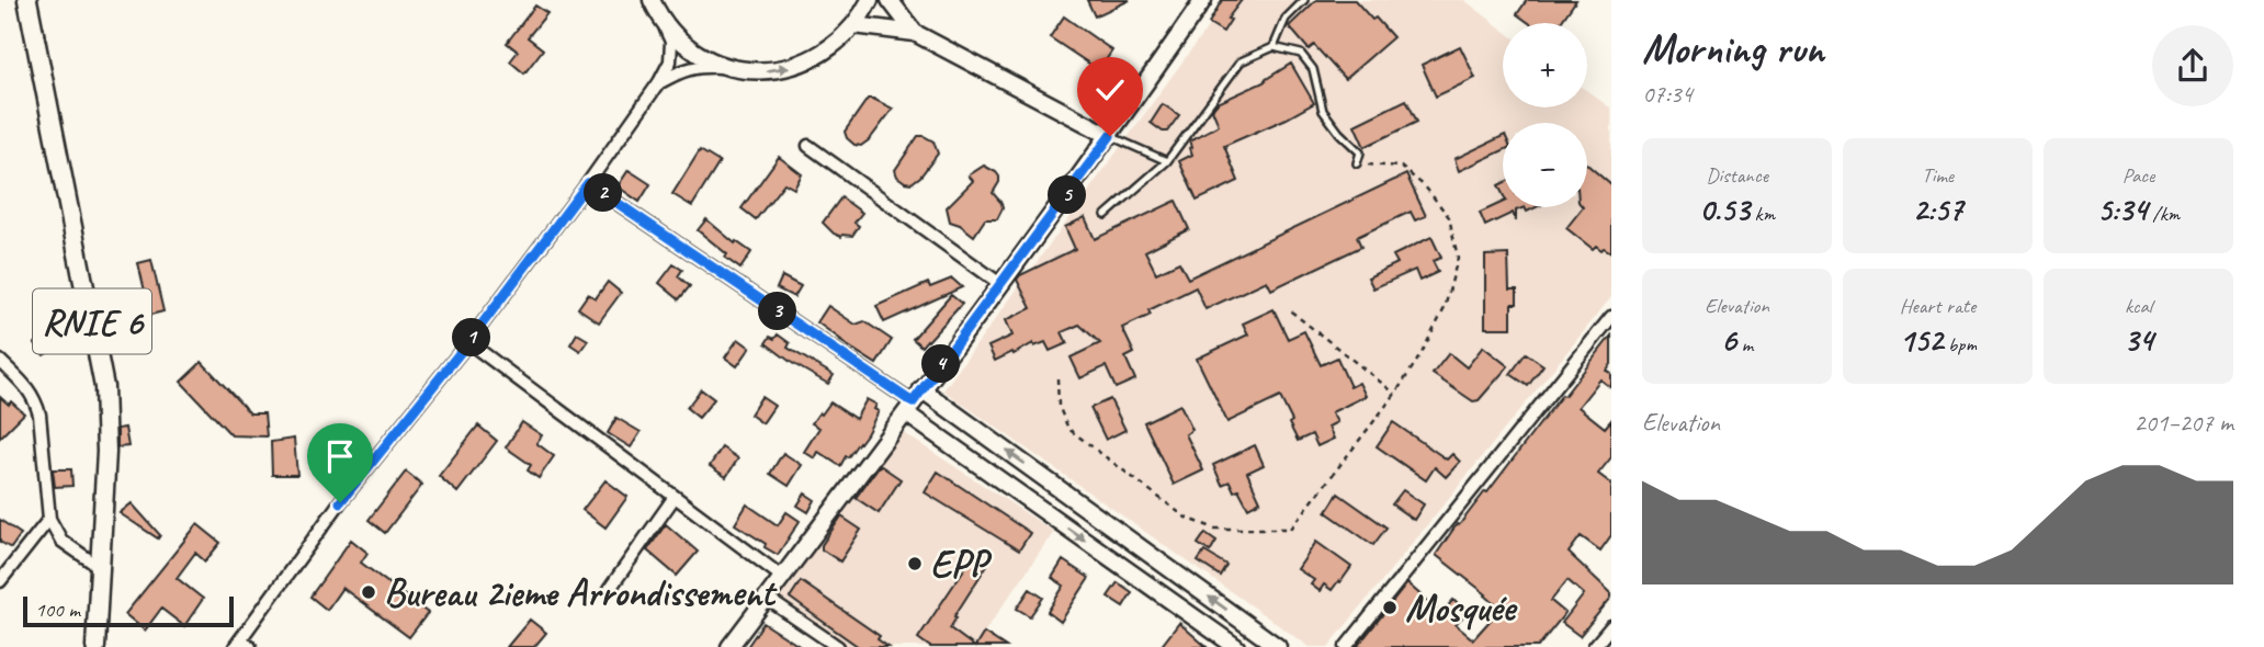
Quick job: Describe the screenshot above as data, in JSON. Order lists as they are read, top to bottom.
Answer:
{
  "streets": {
    "main road": ["RNIE 6"]
  },
  "places": ["EPP", "Bureau 2ieme Arrondissement", "Mosquée"],
  "scale_bar": "100 m",
  "page": {
    "heading": ["Morning run", "07:34"],
    "map_buttons": ["+", "−"],
    "stats": [
      ["Distance", "0.53 km"],
      ["Time", "2:57"],
      ["Pace", "5:34 /km"],
      ["Elevation", "6 m"],
      ["Heart rate", "152 bpm"],
      ["kcal", "34"]
    ],
    "pins": [
      "2",
      "5",
      "3",
      "1",
      "4"
    ],
    "chart": ["Elevation", "201–207 m"],
    "scale": "100 m"
  }
}
